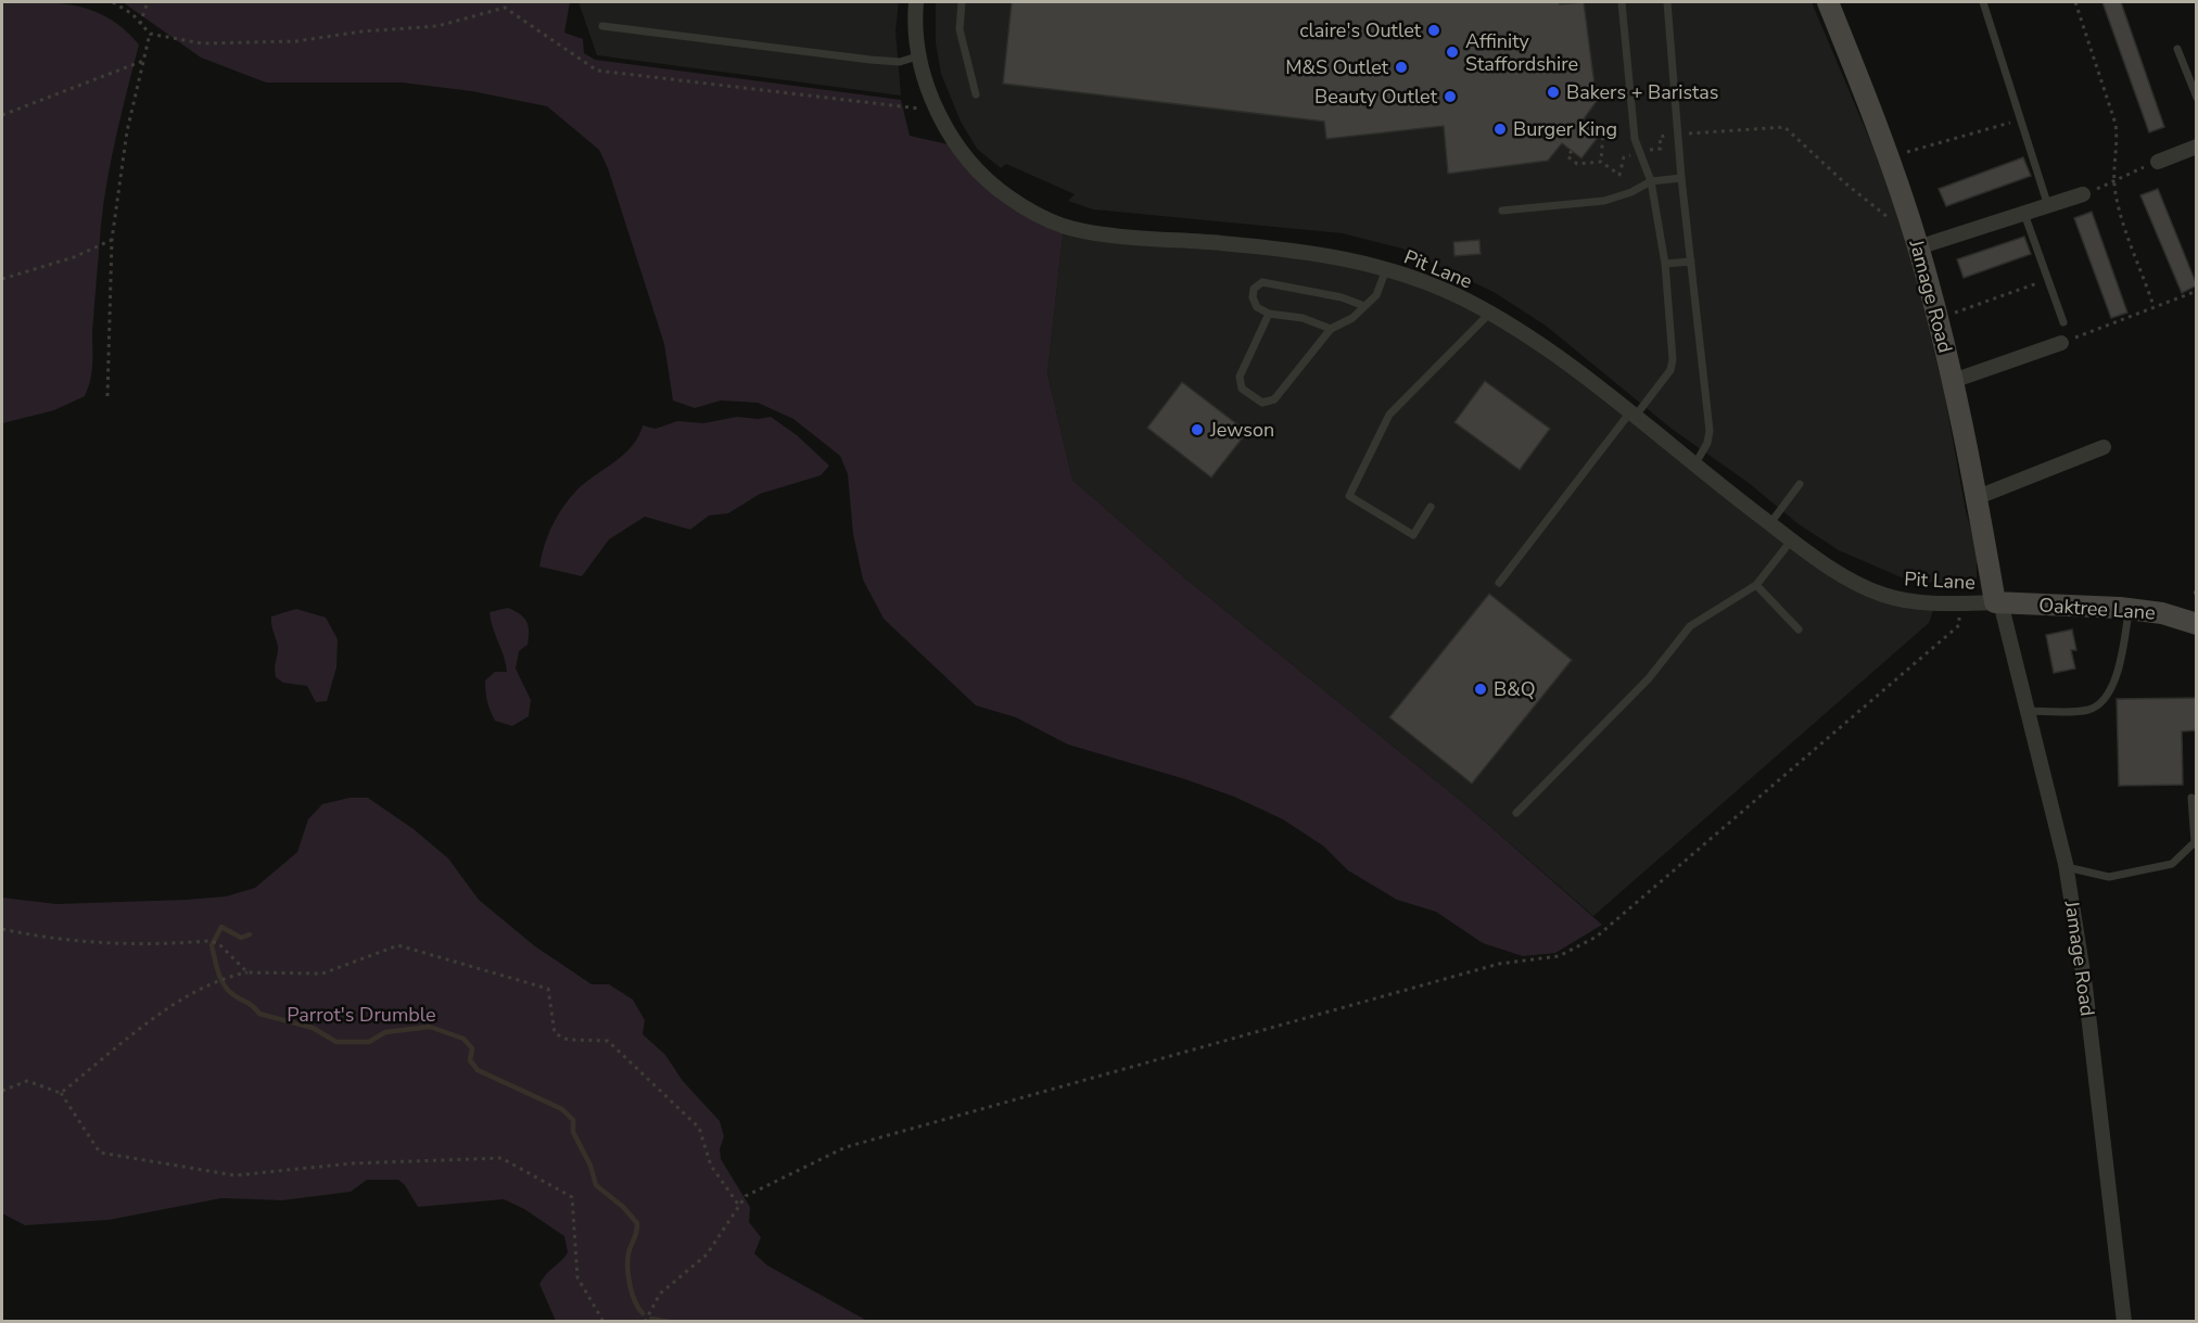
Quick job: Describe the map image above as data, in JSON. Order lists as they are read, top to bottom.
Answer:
{
  "streets": {
    "street": ["Pit Lane", "Jamage Road", "Oaktree Lane"]
  },
  "crossings": [
    ["Pit Lane", "Jamage Road"],
    ["Pit Lane", "Oaktree Lane"],
    ["Jamage Road", "Oaktree Lane"]
  ],
  "parks": ["Parrot's Drumble"],
  "places": [
    "claire's Outlet",
    "Affinity Staffordshire",
    "M&S Outlet",
    "Bakers + Baristas",
    "Beauty Outlet",
    "Burger King",
    "Jewson",
    "B&Q"
  ]
}
